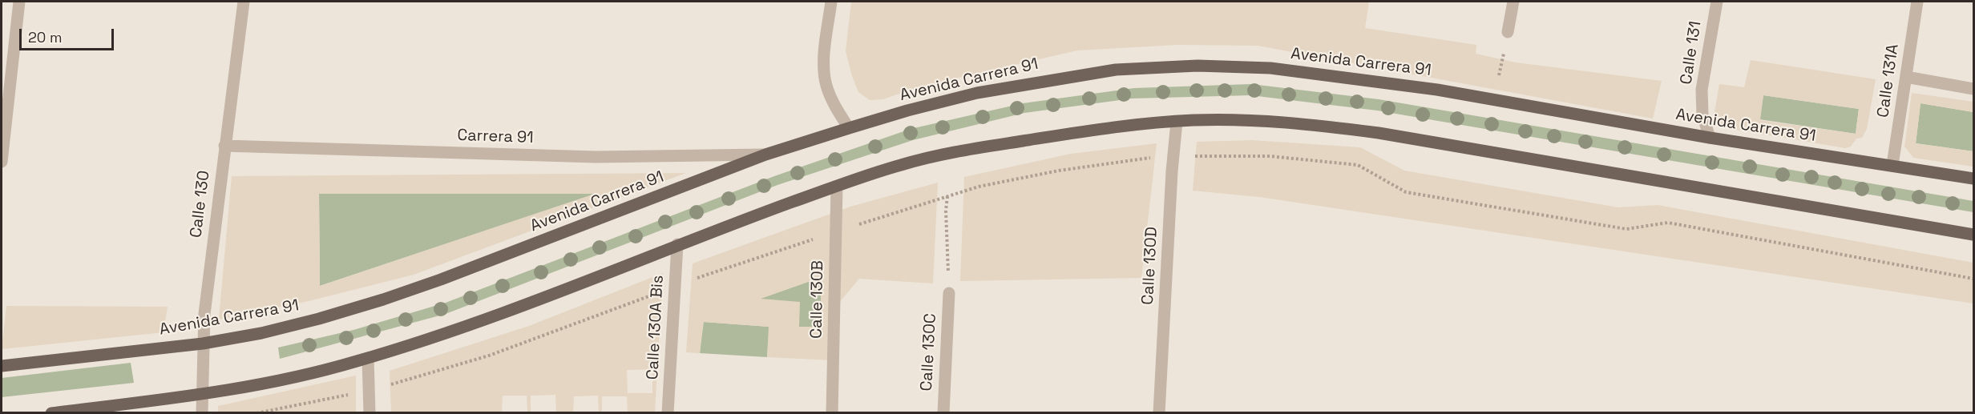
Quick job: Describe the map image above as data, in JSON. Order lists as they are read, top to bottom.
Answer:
{
  "streets": {
    "main road": ["Avenida Carrera 91"],
    "street": [
      "Calle 131",
      "Calle 131A",
      "Carrera 91",
      "Calle 130",
      "Calle 130D",
      "Calle 130B",
      "Calle 130A Bis",
      "Calle 130C"
    ]
  },
  "crossings": [
    ["Calle 131", "Avenida Carrera 91"],
    ["Avenida Carrera 91", "Calle 131A"],
    ["Avenida Carrera 91", "Carrera 91"],
    ["Avenida Carrera 91", "Calle 130"],
    ["Carrera 91", "Calle 130"]
  ],
  "scale_bar": "20 m"
}
